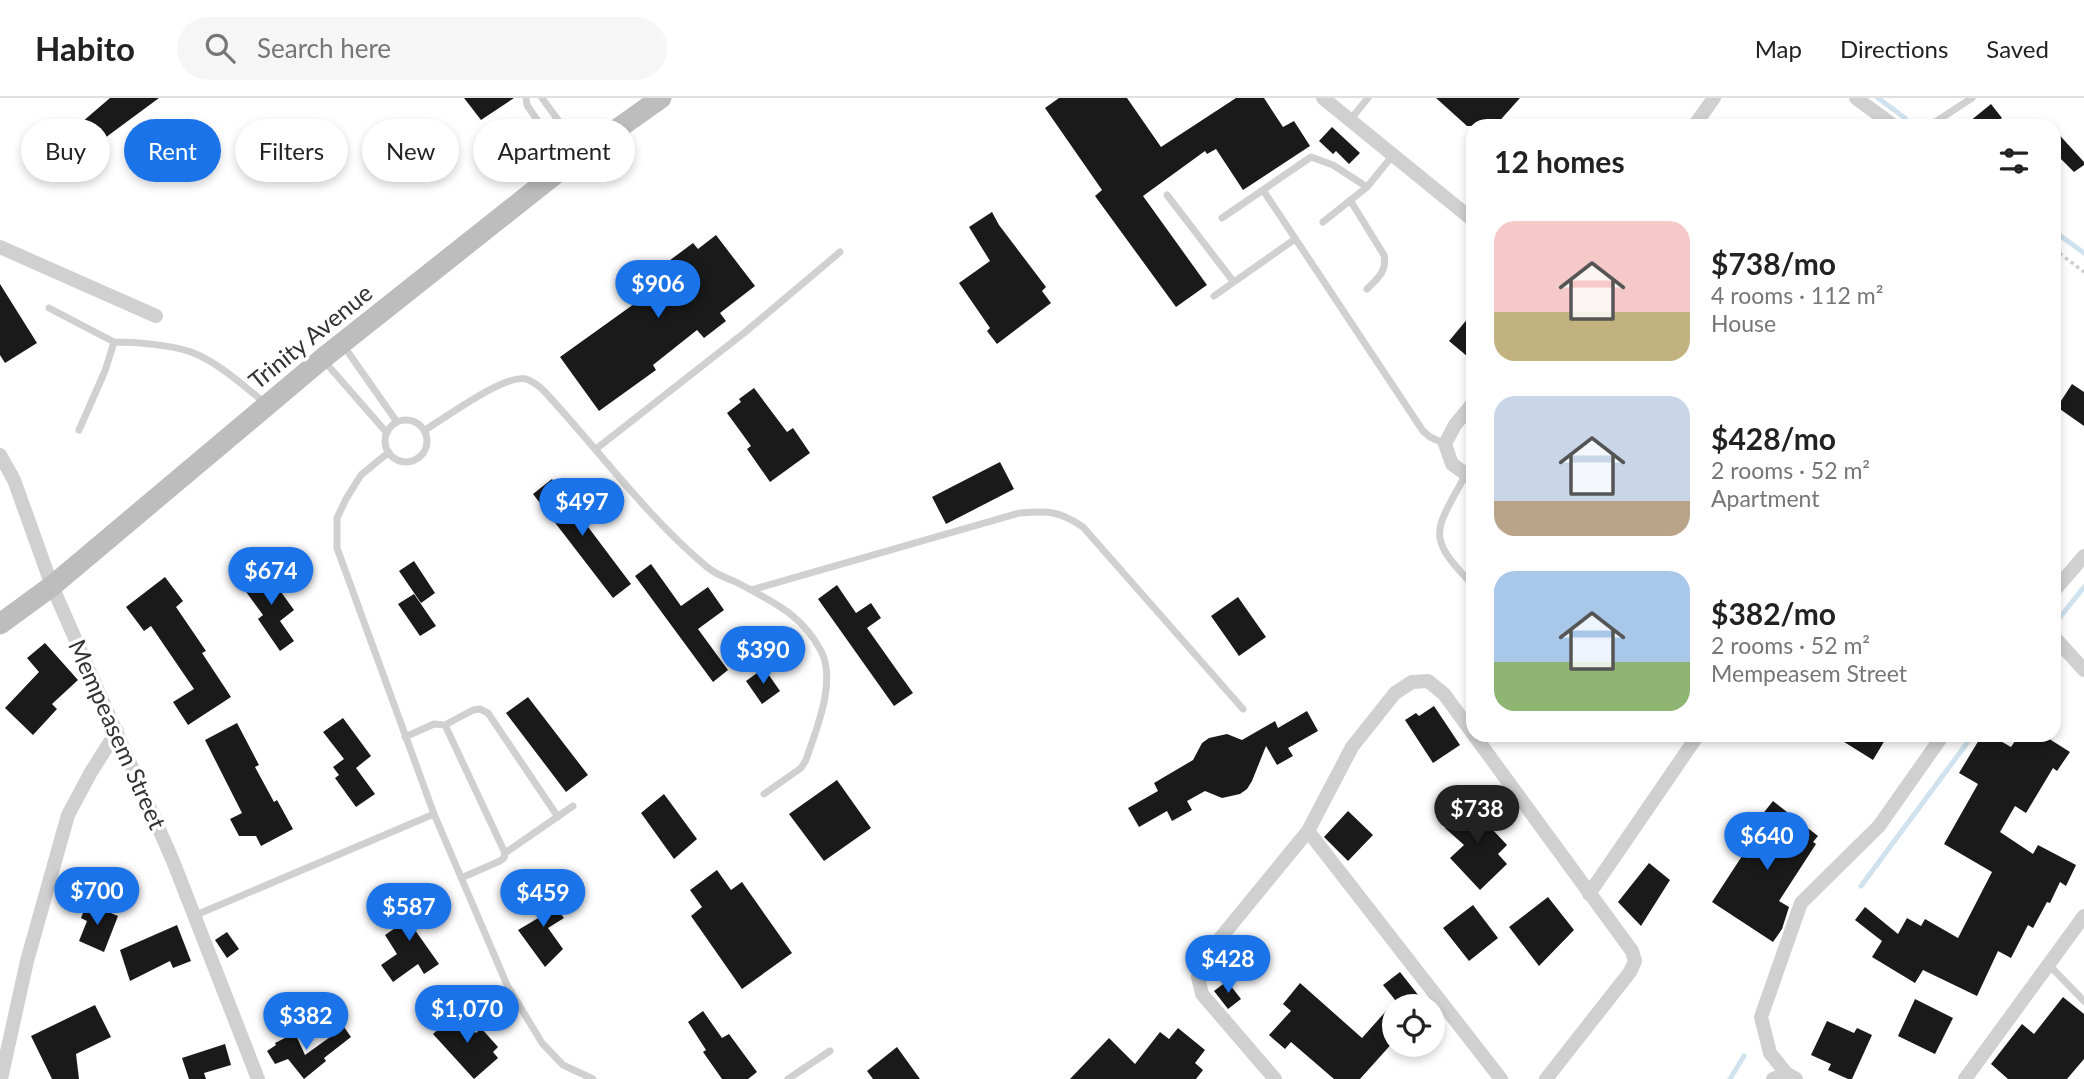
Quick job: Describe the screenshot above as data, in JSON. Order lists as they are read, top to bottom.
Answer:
{
  "streets": {
    "street": ["Trinity Avenue", "Mempeasem Street"]
  },
  "crossings": [
    ["Trinity Avenue", "Mempeasem Street"]
  ],
  "page": {
    "header": "Habito",
    "search": "Search here",
    "nav": ["Map", "Directions", "Saved"],
    "chip": [
      "Buy",
      "Rent",
      "Filters",
      "New",
      "Apartment"
    ],
    "heading": "12 homes",
    "list": [
      {
        "name": "$738/mo",
        "note": "4 rooms · 112 m² · House"
      },
      {
        "name": "$428/mo",
        "note": "2 rooms · 52 m² · Apartment"
      },
      {
        "name": "$382/mo",
        "note": "2 rooms · 52 m² · Mempeasem Street"
      }
    ],
    "price": [
      "$906",
      "$497",
      "$674",
      "$390",
      "$738",
      "$640",
      "$700",
      "$459",
      "$587",
      "$428",
      "$1,070",
      "$382"
    ]
  }
}
